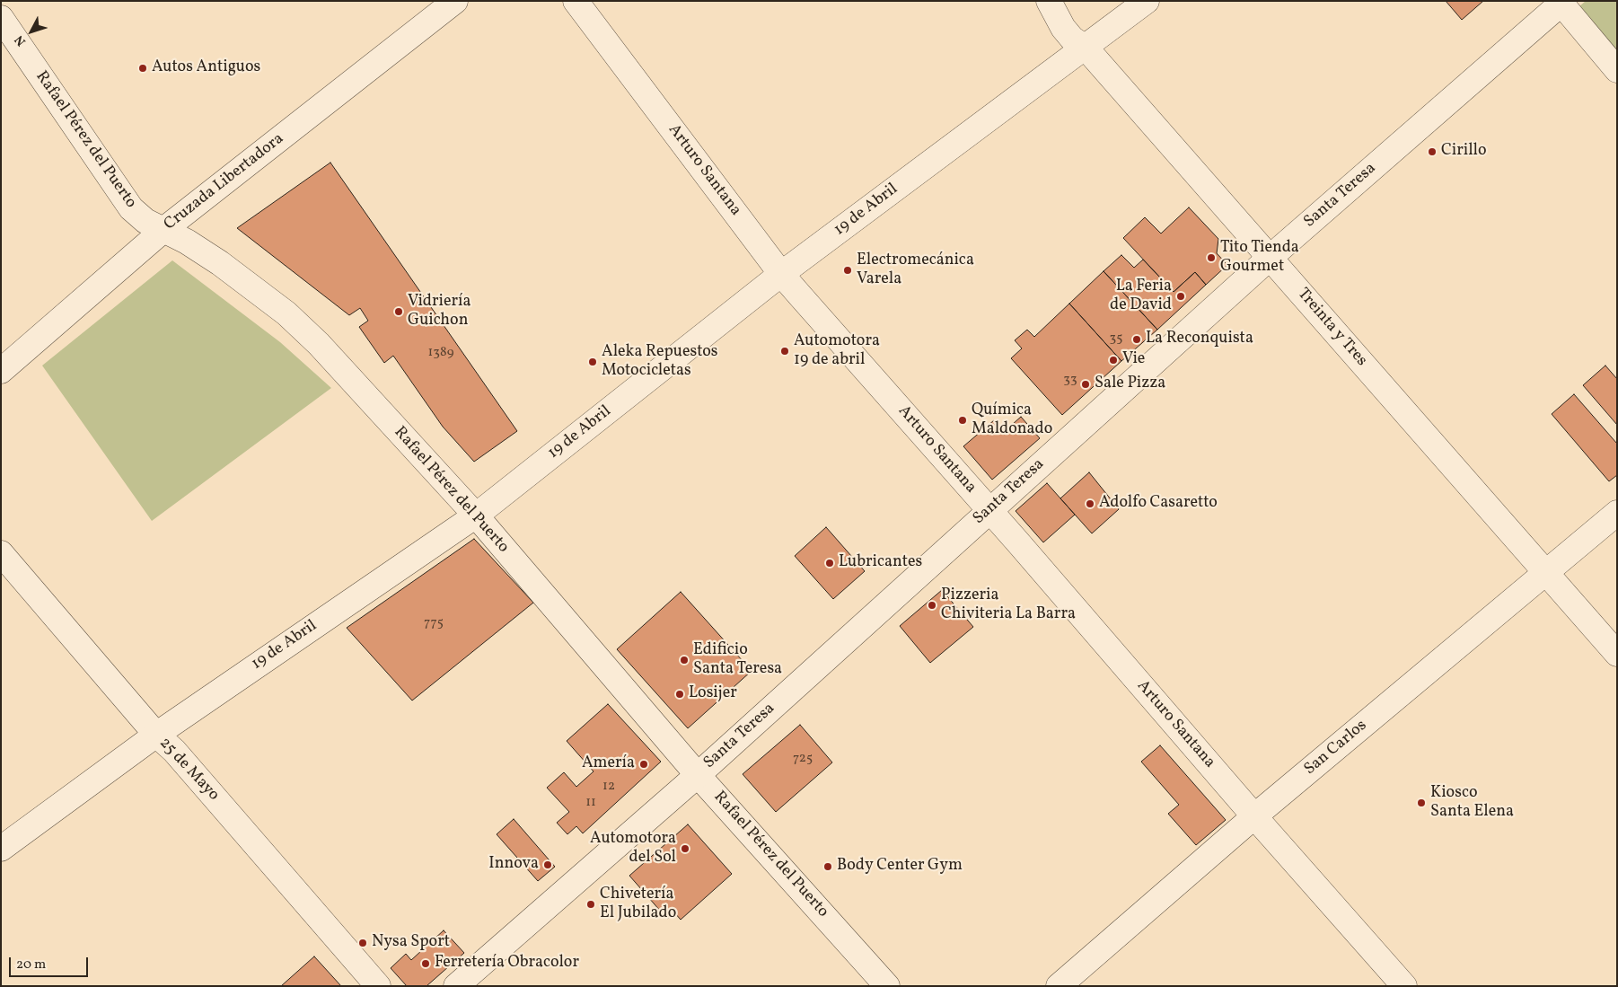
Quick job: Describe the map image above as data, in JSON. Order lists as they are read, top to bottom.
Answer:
{
  "streets": {
    "street": [
      "Rafael Pérez del Puerto",
      "Arturo Santana",
      "Cruzada Libertadora",
      "Santa Teresa",
      "19 de Abril",
      "Treinta y Tres",
      "San Carlos",
      "25 de Mayo"
    ]
  },
  "crossings": [
    ["Rafael Pérez del Puerto", "Cruzada Libertadora"],
    ["Rafael Pérez del Puerto", "Santa Teresa"],
    ["Rafael Pérez del Puerto", "19 de Abril"],
    ["Arturo Santana", "Santa Teresa"],
    ["Arturo Santana", "19 de Abril"],
    ["Arturo Santana", "San Carlos"],
    ["Santa Teresa", "Treinta y Tres"],
    ["19 de Abril", "Treinta y Tres"],
    ["19 de Abril", "25 de Mayo"],
    ["Treinta y Tres", "San Carlos"]
  ],
  "places": [
    "Autos Antiguos",
    "Cirillo",
    "Tito Tienda Gourmet",
    "Electromecánica Varela",
    "La Feria de David",
    "Vidriería Guichon",
    "La Reconquista",
    "Automotora 19 de abril",
    "Vie",
    "Aleka Repuestos Motocicletas",
    "Sale Pizza",
    "Química Maldonado",
    "Adolfo Casaretto",
    "Lubricantes",
    "Pizzeria Chiviteria La Barra",
    "Edificio Santa Teresa",
    "Losijer",
    "Amería",
    "Kiosco Santa Elena",
    "Automotora del Sol",
    "Innova",
    "Body Center Gym",
    "Chivetería El Jubilado",
    "Nysa Sport",
    "Ferretería Obracolor"
  ],
  "house_numbers": [
    "35",
    "1389",
    "33",
    "775",
    "725",
    "12",
    "11"
  ],
  "scale_bar": "20 m",
  "north": "bottom left"
}
